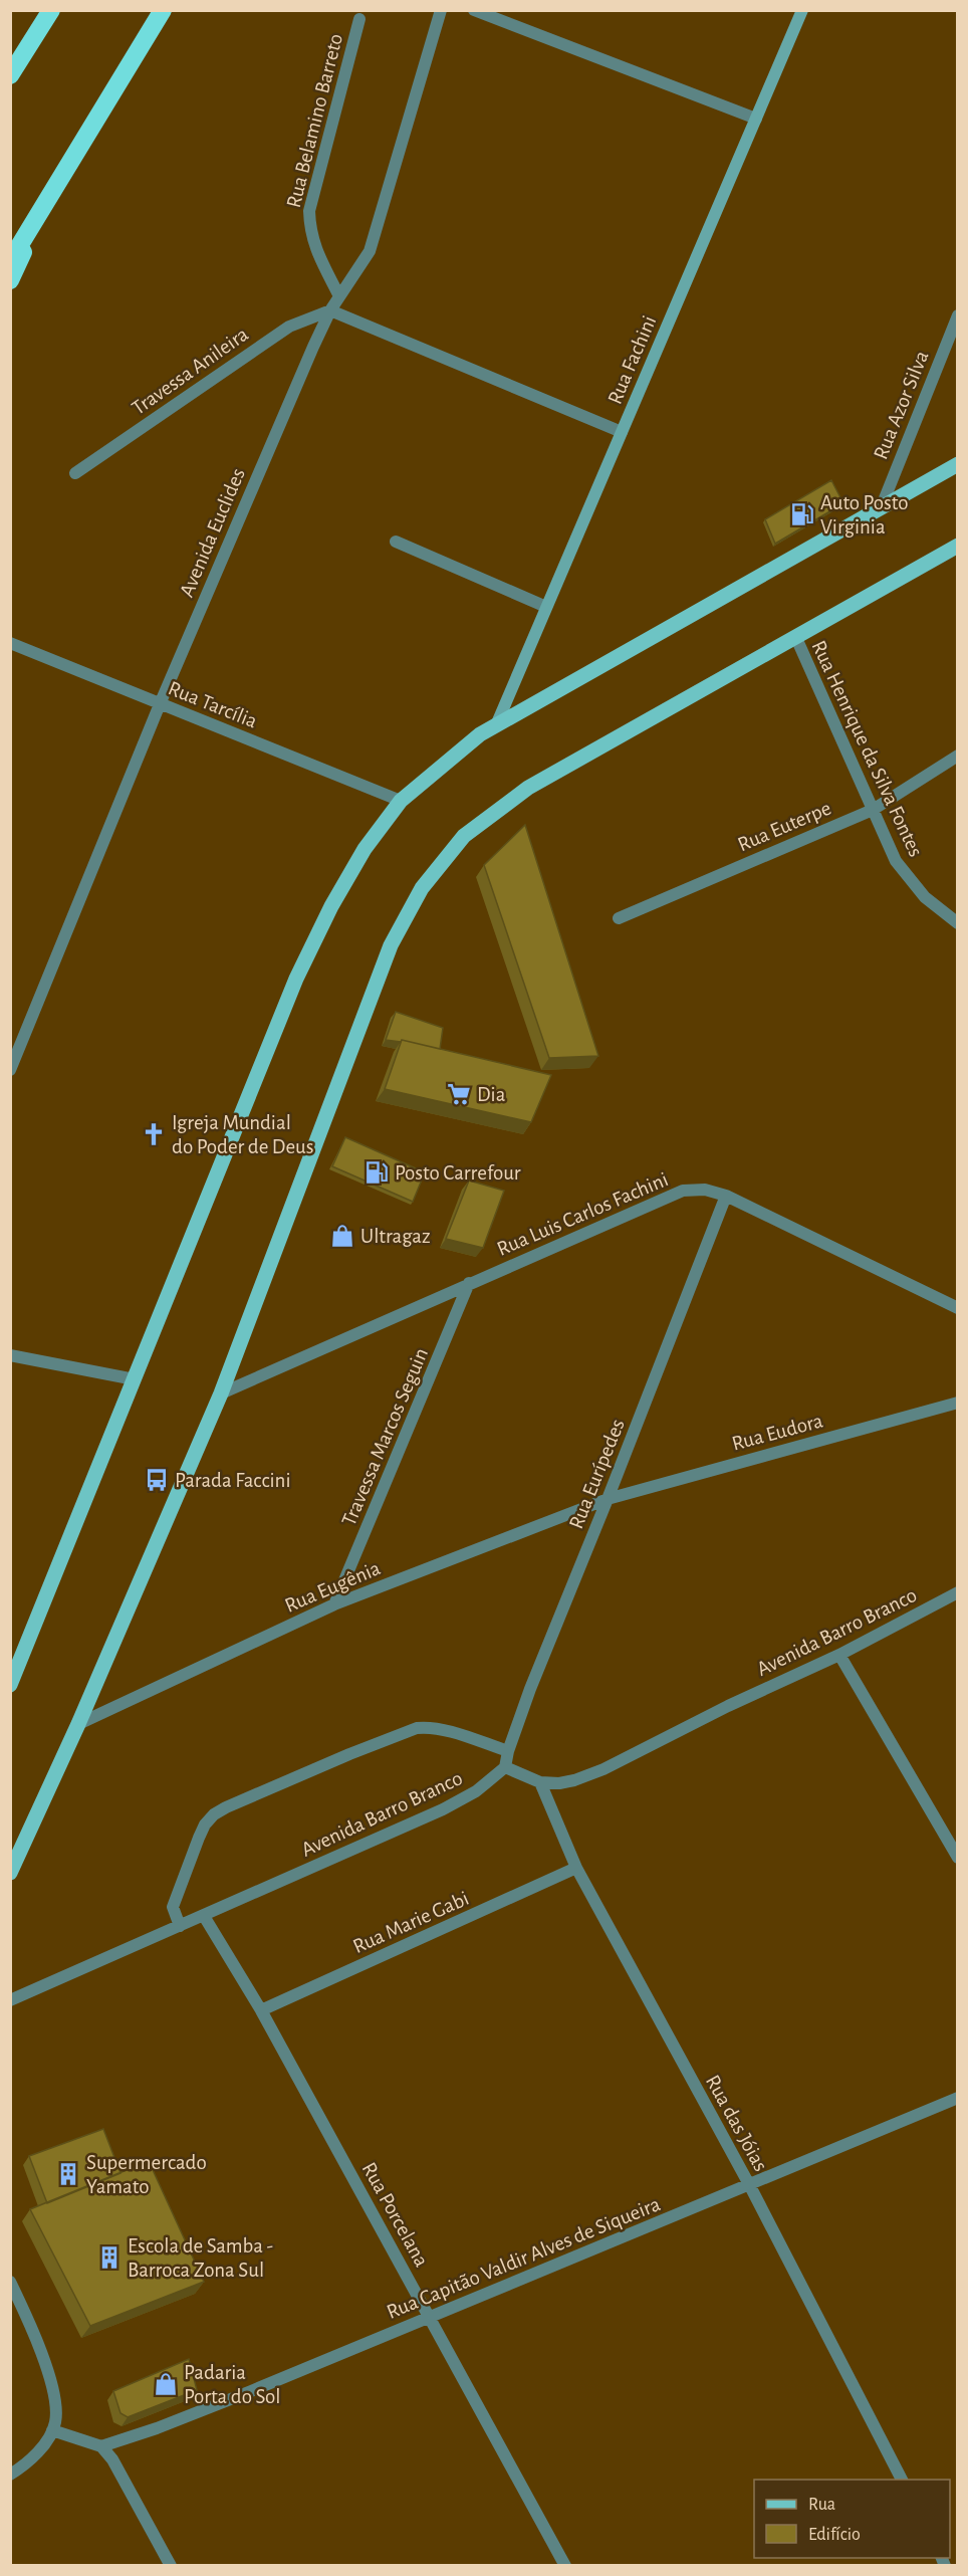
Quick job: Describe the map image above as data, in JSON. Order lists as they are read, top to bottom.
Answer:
{
  "streets": {
    "street": [
      "Rua Belamino Barreto",
      "Rua Fachini",
      "Travessa Anileira",
      "Rua Azor Silva",
      "Avenida Euclides",
      "Rua Tarcília",
      "Rua Henrique da Silva Fontes",
      "Rua Euterpe",
      "Rua Luis Carlos Fachini",
      "Rua Eudora",
      "Travessa Marcos Seguin",
      "Rua Eurípedes",
      "Rua Eugênia",
      "Avenida Barro Branco",
      "Rua Marie Gabi",
      "Rua das Jóias",
      "Rua Porcelana",
      "Rua Capitão Valdir Alves de Siqueira"
    ]
  },
  "crossings": [
    ["Rua Belamino Barreto", "Avenida Euclides"],
    ["Travessa Anileira", "Avenida Euclides"],
    ["Avenida Euclides", "Rua Tarcília"],
    ["Rua Henrique da Silva Fontes", "Rua Euterpe"],
    ["Rua Luis Carlos Fachini", "Travessa Marcos Seguin"],
    ["Rua Luis Carlos Fachini", "Rua Eurípedes"],
    ["Rua Eudora", "Rua Eurípedes"],
    ["Rua Eudora", "Rua Eugênia"],
    ["Travessa Marcos Seguin", "Rua Eugênia"],
    ["Rua Eurípedes", "Rua Eugênia"],
    ["Rua Eurípedes", "Avenida Barro Branco"],
    ["Avenida Barro Branco", "Rua das Jóias"],
    ["Avenida Barro Branco", "Rua Porcelana"],
    ["Rua Marie Gabi", "Rua das Jóias"],
    ["Rua Marie Gabi", "Rua Porcelana"],
    ["Rua das Jóias", "Rua Capitão Valdir Alves de Siqueira"],
    ["Rua Porcelana", "Rua Capitão Valdir Alves de Siqueira"]
  ],
  "places": {
    "fuel station": ["Auto Posto Virginia", "Posto Carrefour"],
    "supermarket": ["Dia"],
    "church": ["Igreja Mundial do Poder de Deus"],
    "shop": ["Ultragaz", "Padaria Porta do Sol"],
    "bus stop": ["Parada Faccini"],
    "building": ["Supermercado Yamato", "Escola de Samba - Barroca Zona Sul"]
  },
  "legend": ["Rua", "Edifício"]
}
